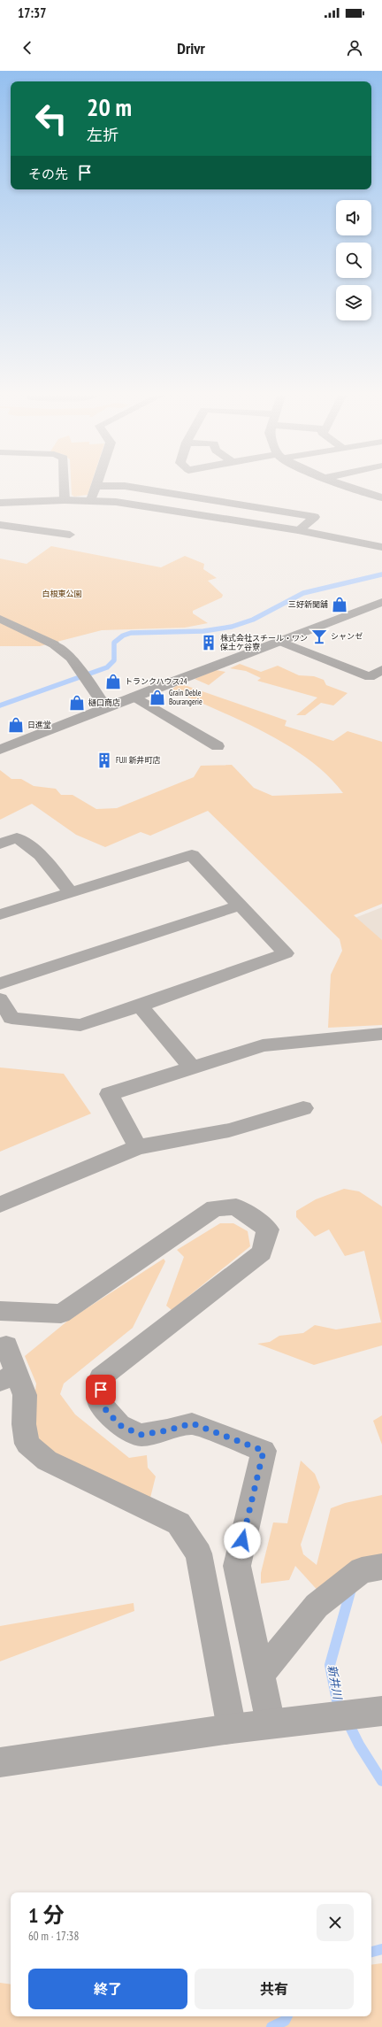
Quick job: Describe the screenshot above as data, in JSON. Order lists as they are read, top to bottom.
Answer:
{
  "water": ["新井川"],
  "parks": ["白根東公園"],
  "places": {
    "shop": [
      "三好新聞舗",
      "トランクハウス24",
      "Grain Deble Bourangerie",
      "樋口商店",
      "日進堂"
    ],
    "bar": ["シャンゼ"],
    "building": ["株式会社スチール・ワン 保土ケ谷寮", "FUJI 新井町店"]
  },
  "page": {
    "status": "17:37",
    "header": "Drivr",
    "turn": ["20 m", "左折"],
    "then": "その先",
    "heading": ["1 分", "60 m · 17:38"],
    "buttons": ["終了", "共有"]
  }
}
